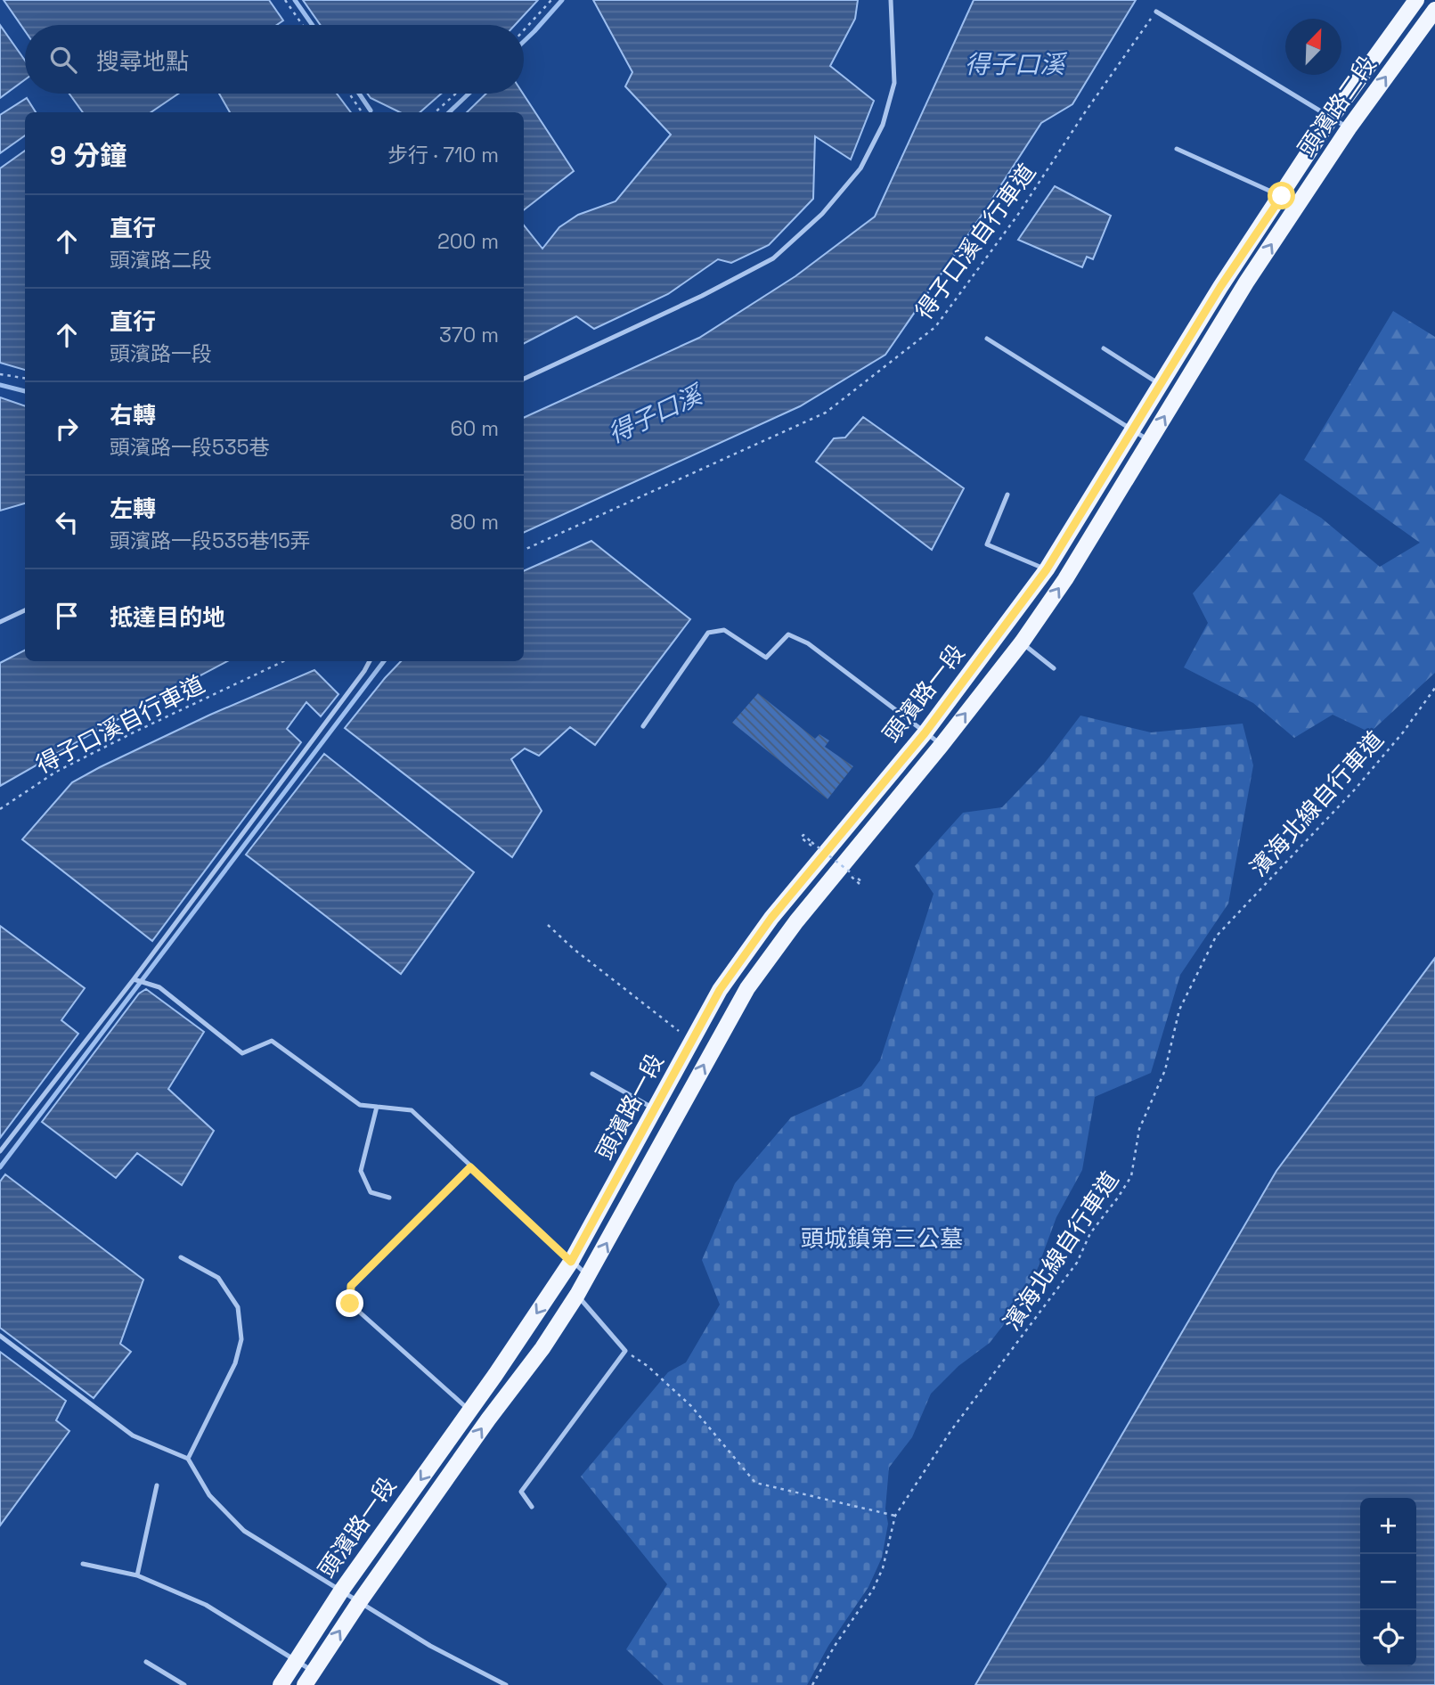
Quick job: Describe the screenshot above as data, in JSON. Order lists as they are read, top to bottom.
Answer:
{
  "streets": {
    "main road": ["頭濱路二段", "頭濱路一段"],
    "path": ["得子口溪自行車道", "濱海北線自行車道"]
  },
  "crossings": [
    ["頭濱路二段", "頭濱路一段"]
  ],
  "water": ["得子口溪"],
  "parks": ["頭城鎮第三公墓"],
  "north": "top right",
  "page": {
    "search": "搜尋地點",
    "heading": ["9 分鐘", "步行 · 710 m"],
    "list": [
      ["直行", "頭濱路二段", "200 m"],
      ["直行", "頭濱路一段", "370 m"],
      ["右轉", "頭濱路一段535巷", "60 m"],
      ["左轉", "頭濱路一段535巷15弄", "80 m"],
      "抵達目的地"
    ],
    "map_buttons": ["+", "−"]
  }
}
